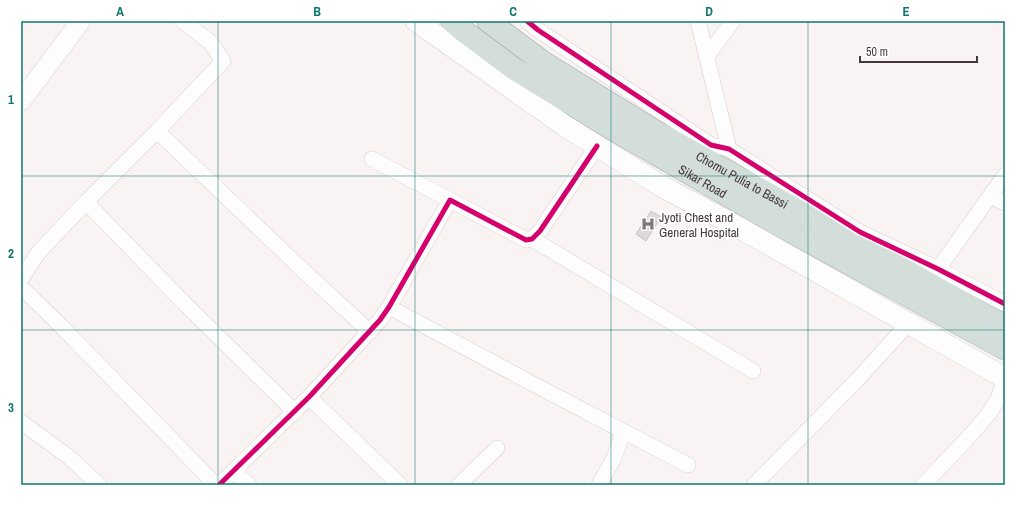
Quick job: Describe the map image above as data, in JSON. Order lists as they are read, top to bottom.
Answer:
{
  "streets": {
    "highway": ["Sikar Road", "Chomu Pulia to Bassi"]
  },
  "places": {
    "hospital": ["Jyoti Chest and General Hospital"]
  },
  "scale_bar": "50 m",
  "grid": {
    "columns": [
      "A",
      "B",
      "C",
      "D",
      "E"
    ],
    "rows": ["1", "2", "3"]
  }
}
